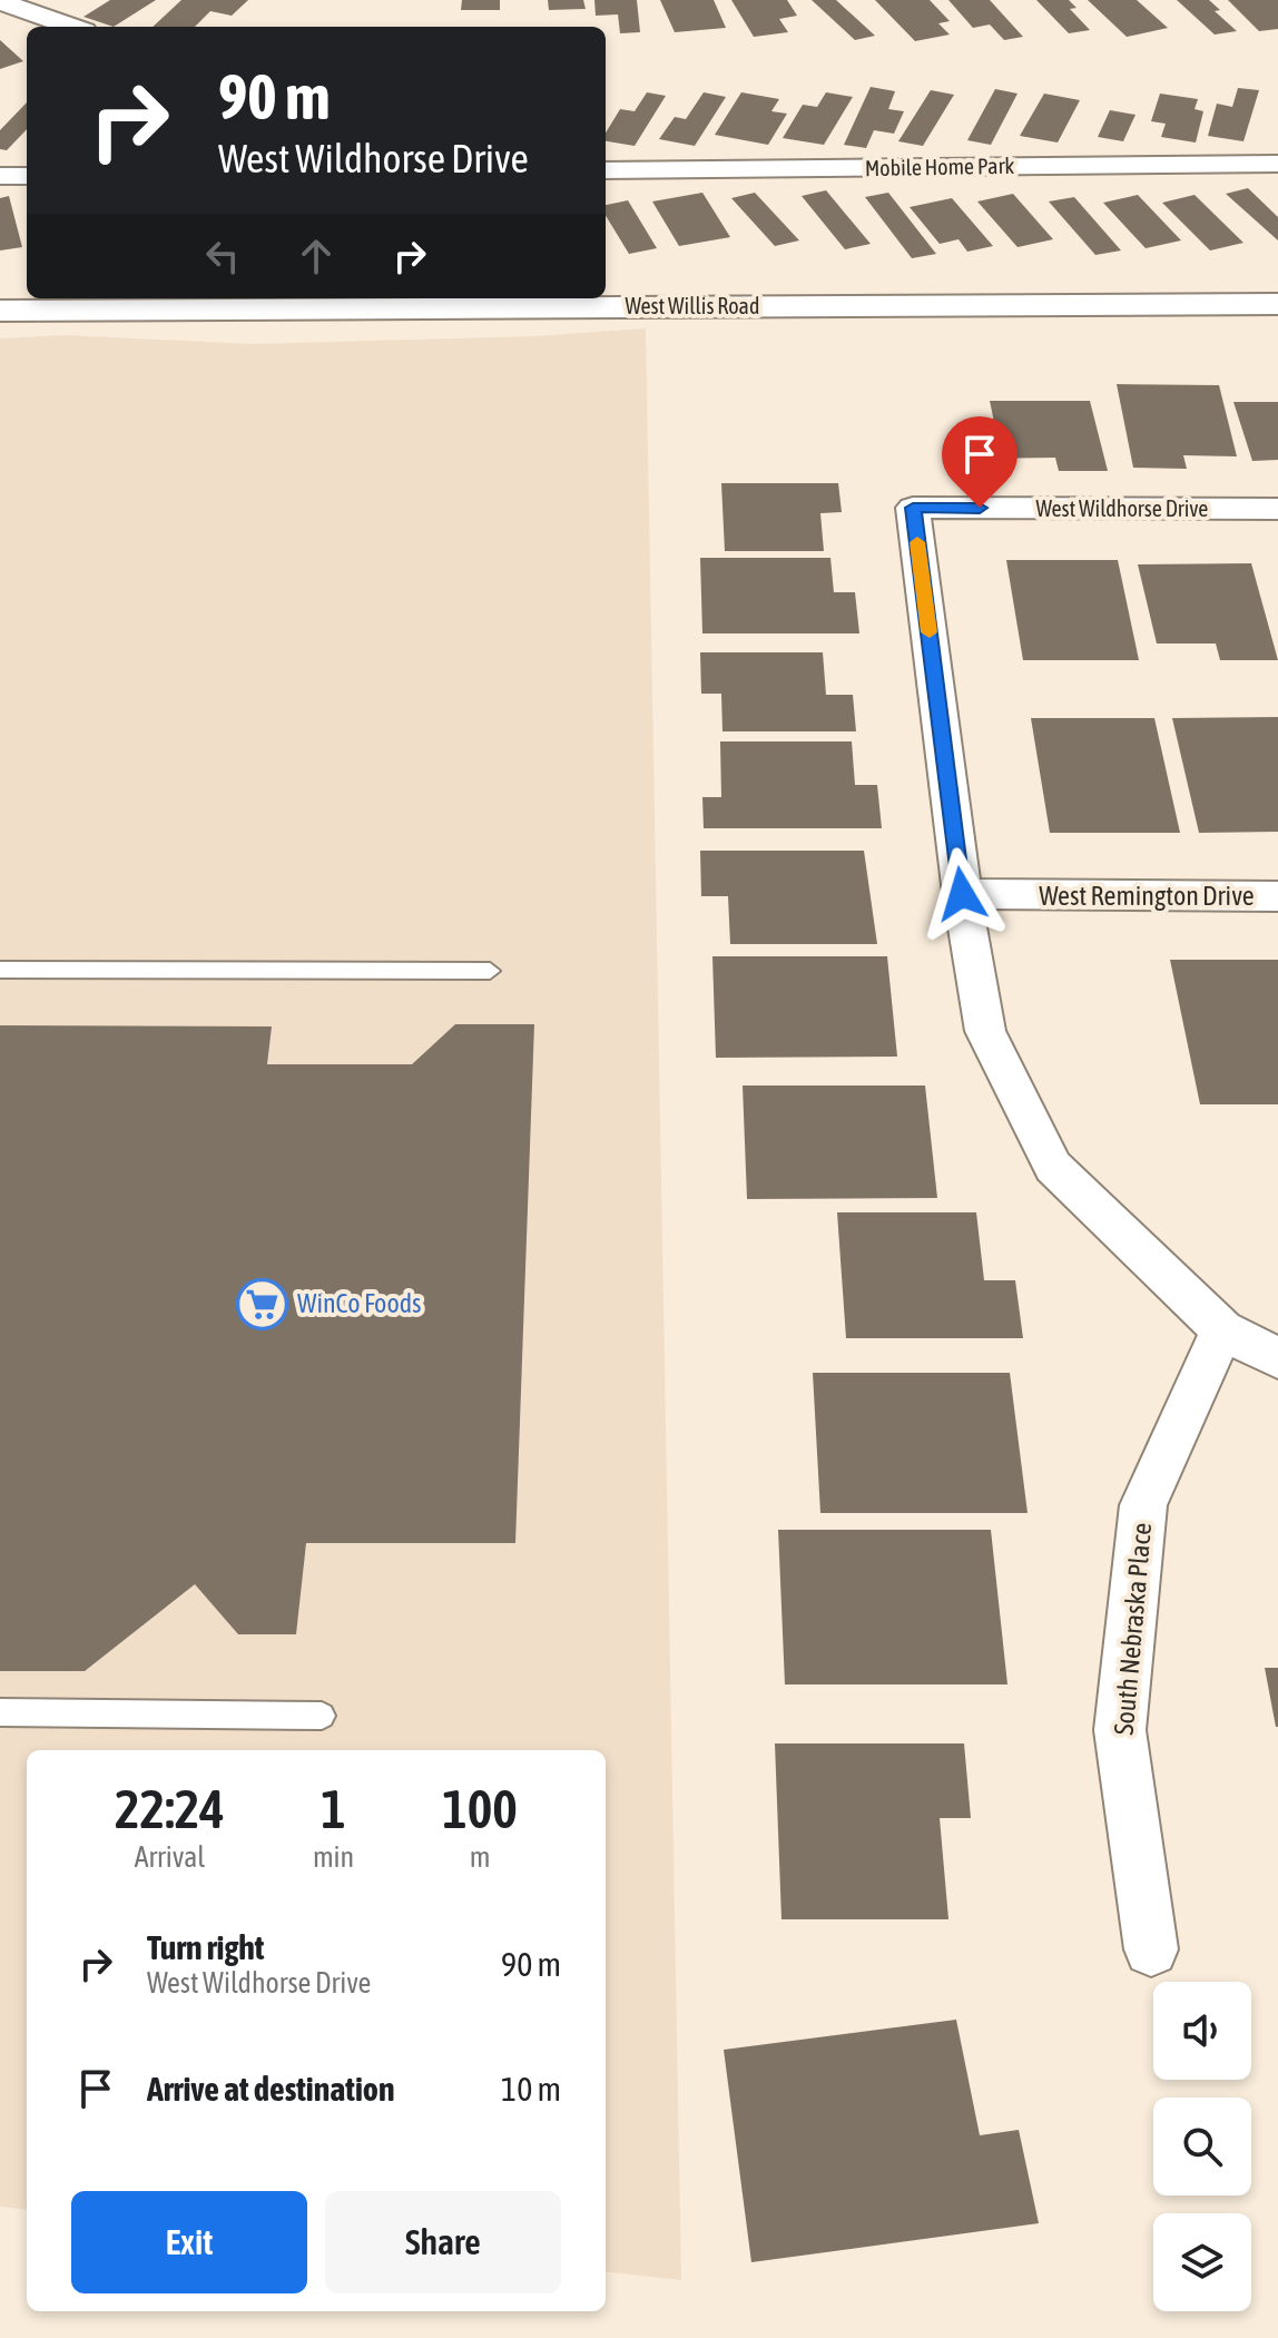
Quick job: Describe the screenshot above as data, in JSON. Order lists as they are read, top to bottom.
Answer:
{
  "streets": {
    "street": [
      "Mobile Home Park",
      "West Willis Road",
      "West Wildhorse Drive",
      "West Remington Drive",
      "South Nebraska Place"
    ]
  },
  "crossings": [
    ["West Wildhorse Drive", "West Remington Drive"]
  ],
  "places": {
    "supermarket": ["WinCo Foods"]
  },
  "page": {
    "turn": ["90 m", "West Wildhorse Drive"],
    "eta": [
      "22:24",
      "Arrival",
      "1",
      "min",
      "100",
      "m"
    ],
    "list": [
      {
        "name": "Turn right",
        "note": "West Wildhorse Drive",
        "value": "90 m"
      },
      {
        "name": "Arrive at destination",
        "value": "10 m"
      }
    ],
    "buttons": ["Exit", "Share"]
  }
}
